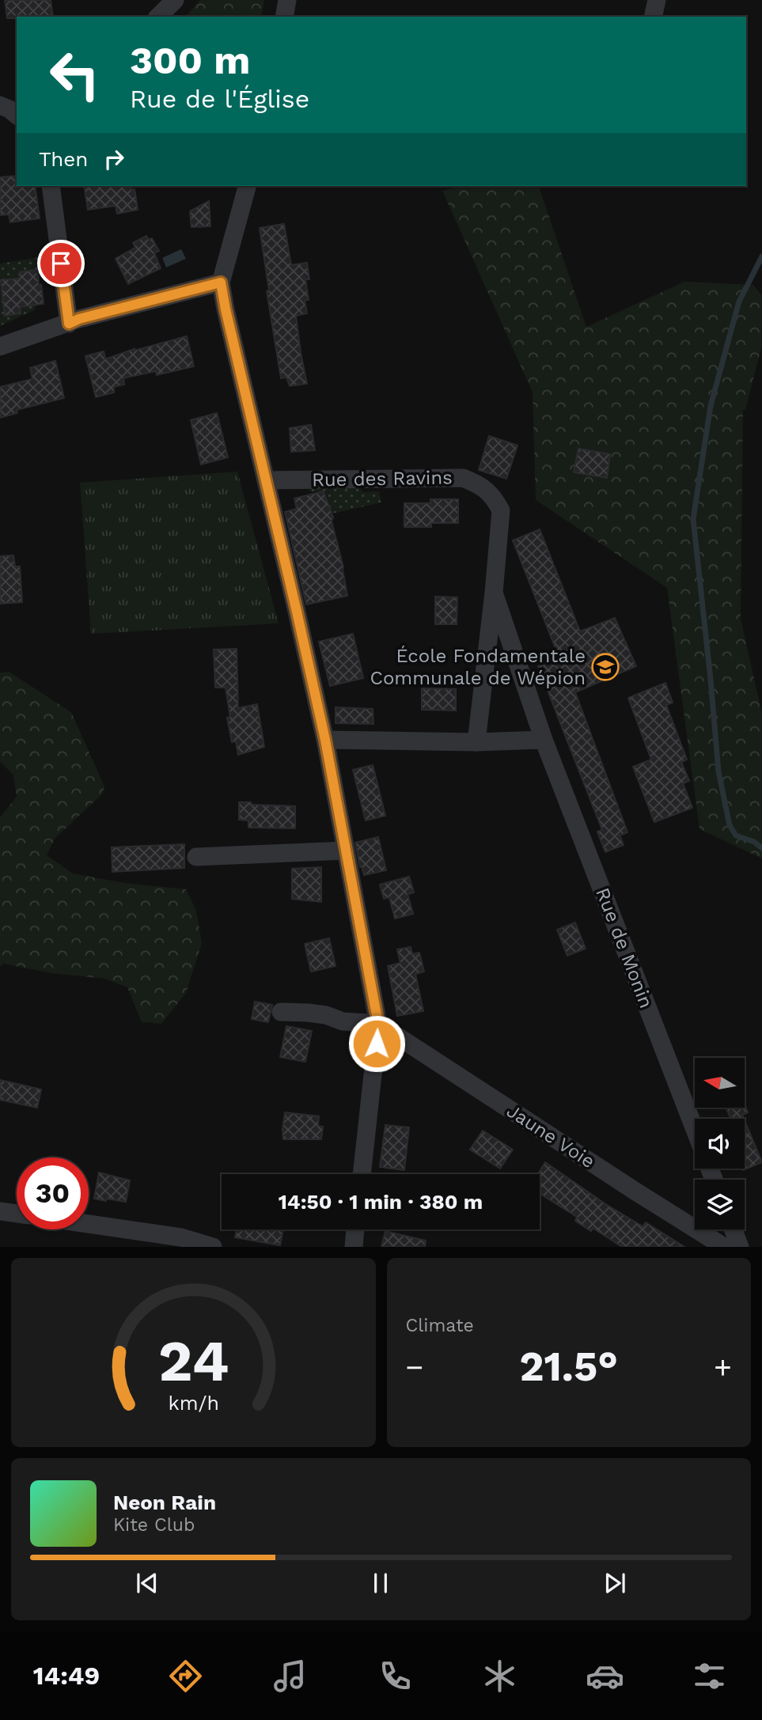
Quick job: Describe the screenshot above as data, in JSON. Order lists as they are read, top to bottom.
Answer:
{
  "streets": {
    "street": ["Rue des Ravins", "Rue de Monin", "Jaune Voie"]
  },
  "crossings": [
    ["Rue des Ravins", "Rue de Monin"]
  ],
  "places": {
    "school or university": ["École Fondamentale Communale de Wépion"]
  },
  "north": "left",
  "page": {
    "turn": ["300 m", "Rue de l'Église"],
    "then": "Then",
    "limit": "30",
    "trip": "14:50 · 1 min · 380 m",
    "tile": "Climate",
    "heat": ["−", "21.5°", "+"],
    "song": ["Neon Rain", "Kite Club"],
    "tabs": "14:49",
    "gauge": ["24", "km/h"]
  }
}
